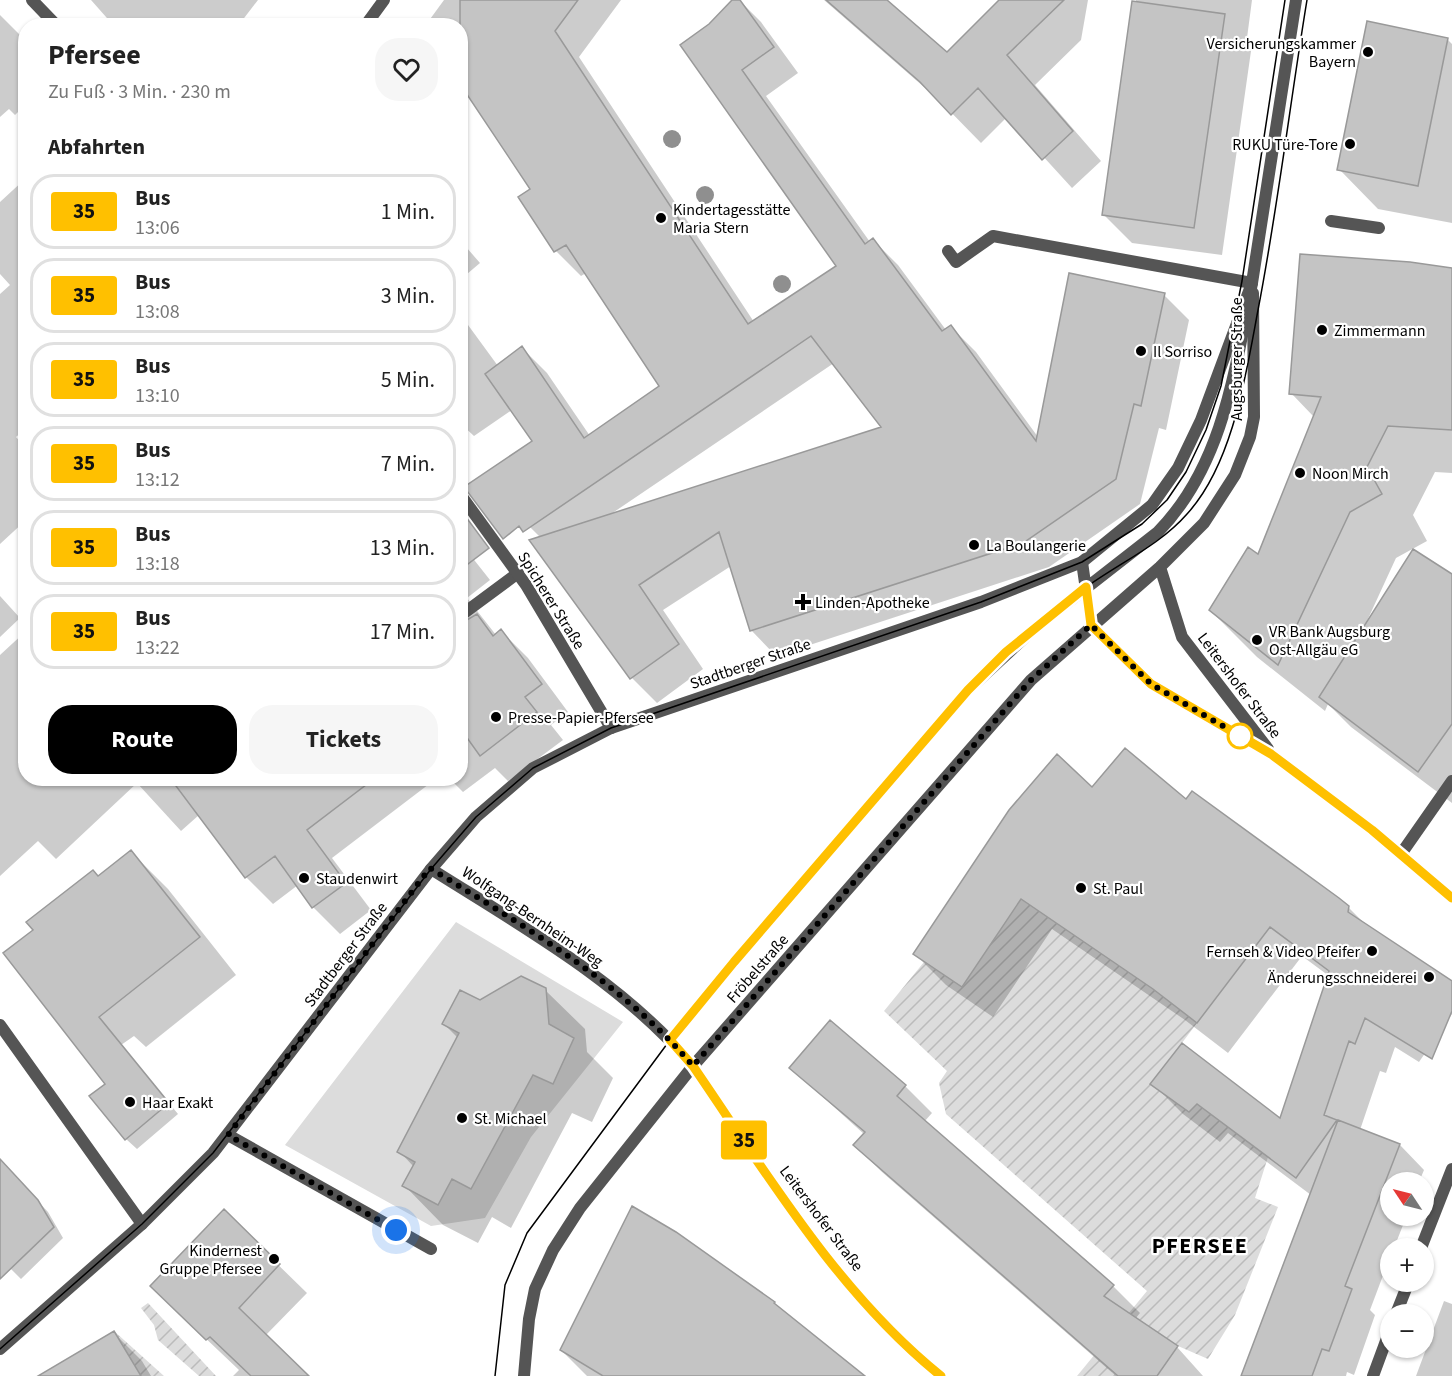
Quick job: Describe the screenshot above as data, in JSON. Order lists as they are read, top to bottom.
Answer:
{
  "streets": {
    "street": [
      "Augsburger Straße",
      "Spicherer Straße",
      "Stadtberger Straße",
      "Leitershofer Straße",
      "Wolfgang-Bernheim-Weg",
      "Fröbelstraße"
    ]
  },
  "crossings": [
    ["Augsburger Straße", "Stadtberger Straße"],
    ["Augsburger Straße", "Leitershofer Straße"],
    ["Augsburger Straße", "Fröbelstraße"],
    ["Spicherer Straße", "Stadtberger Straße"],
    ["Stadtberger Straße", "Wolfgang-Bernheim-Weg"],
    ["Leitershofer Straße", "Wolfgang-Bernheim-Weg"],
    ["Leitershofer Straße", "Fröbelstraße"],
    ["Wolfgang-Bernheim-Weg", "Fröbelstraße"]
  ],
  "districts": ["PFERSEE"],
  "places": {
    "other": [
      "Versicherungskammer Bayern",
      "RUKU Türe-Tore",
      "Kindertagesstätte Maria Stern",
      "Zimmermann",
      "Il Sorriso",
      "Noon Mirch",
      "La Boulangerie",
      "VR Bank Augsburg Ost-Allgäu eG",
      "Presse-Papier-Pfersee",
      "Staudenwirt",
      "St. Paul",
      "Fernseh & Video Pfeifer",
      "Änderungsschneiderei",
      "Haar Exakt",
      "St. Michael",
      "Kindernest Gruppe Pfersee"
    ],
    "health": ["Linden-Apotheke"]
  },
  "lines": ["bus line 35"],
  "north": "top left",
  "page": {
    "on_map": "35",
    "heading": [
      ["Pfersee", "Zu Fuß · 3 Min. · 230 m"],
      "Abfahrten"
    ],
    "list": [
      {
        "mark": "35",
        "name": "Bus",
        "note": "13:06",
        "value": "1 Min."
      },
      {
        "mark": "35",
        "name": "Bus",
        "note": "13:08",
        "value": "3 Min."
      },
      {
        "mark": "35",
        "name": "Bus",
        "note": "13:10",
        "value": "5 Min."
      },
      {
        "mark": "35",
        "name": "Bus",
        "note": "13:12",
        "value": "7 Min."
      },
      {
        "mark": "35",
        "name": "Bus",
        "note": "13:18",
        "value": "13 Min."
      },
      {
        "mark": "35",
        "name": "Bus",
        "note": "13:22",
        "value": "17 Min."
      }
    ],
    "buttons": ["Route", "Tickets"],
    "map_buttons": ["+", "−"]
  }
}
